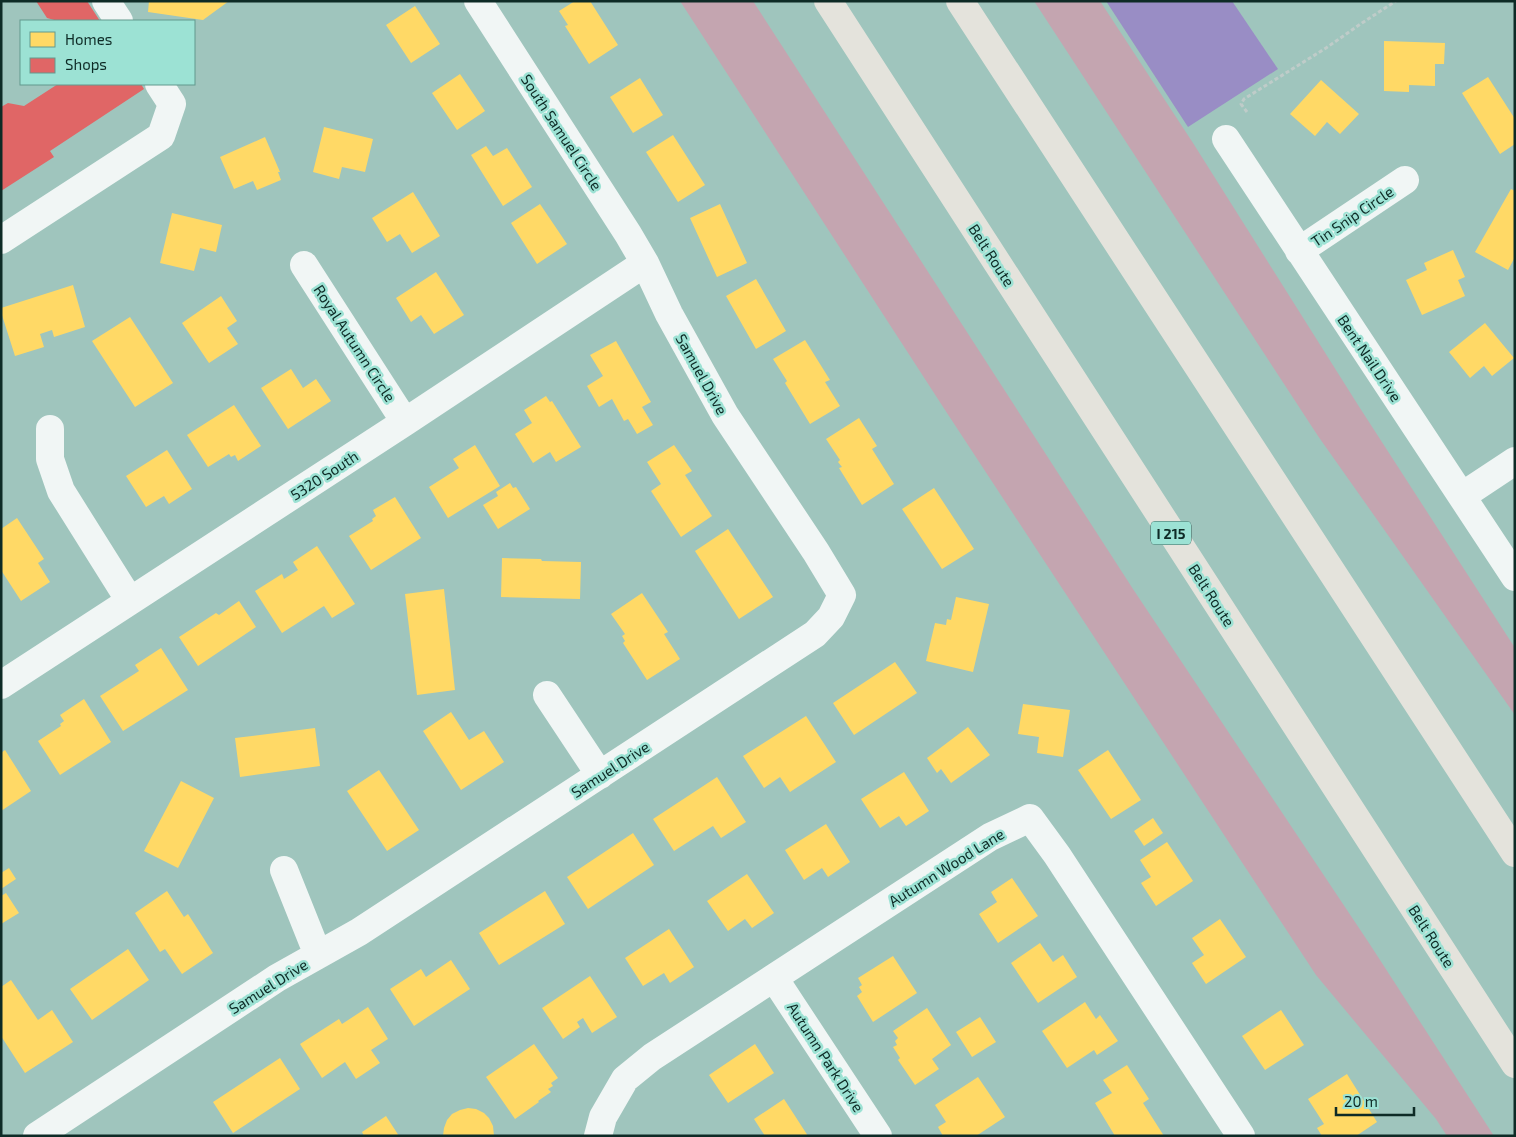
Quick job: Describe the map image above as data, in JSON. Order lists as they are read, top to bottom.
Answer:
{
  "streets": {
    "highway": ["Belt Route", "I 215"],
    "street": [
      "South Samuel Circle",
      "Tin Snip Circle",
      "Royal Autumn Circle",
      "Bent Nail Drive",
      "Samuel Drive",
      "5320 South",
      "Autumn Wood Lane",
      "Autumn Park Drive"
    ]
  },
  "crossings": [
    ["South Samuel Circle", "Samuel Drive"],
    ["South Samuel Circle", "5320 South"],
    ["Tin Snip Circle", "Bent Nail Drive"],
    ["Royal Autumn Circle", "5320 South"],
    ["Samuel Drive", "5320 South"],
    ["Autumn Wood Lane", "Autumn Park Drive"]
  ],
  "legend": ["Homes", "Shops"],
  "scale_bar": "20 m"
}
